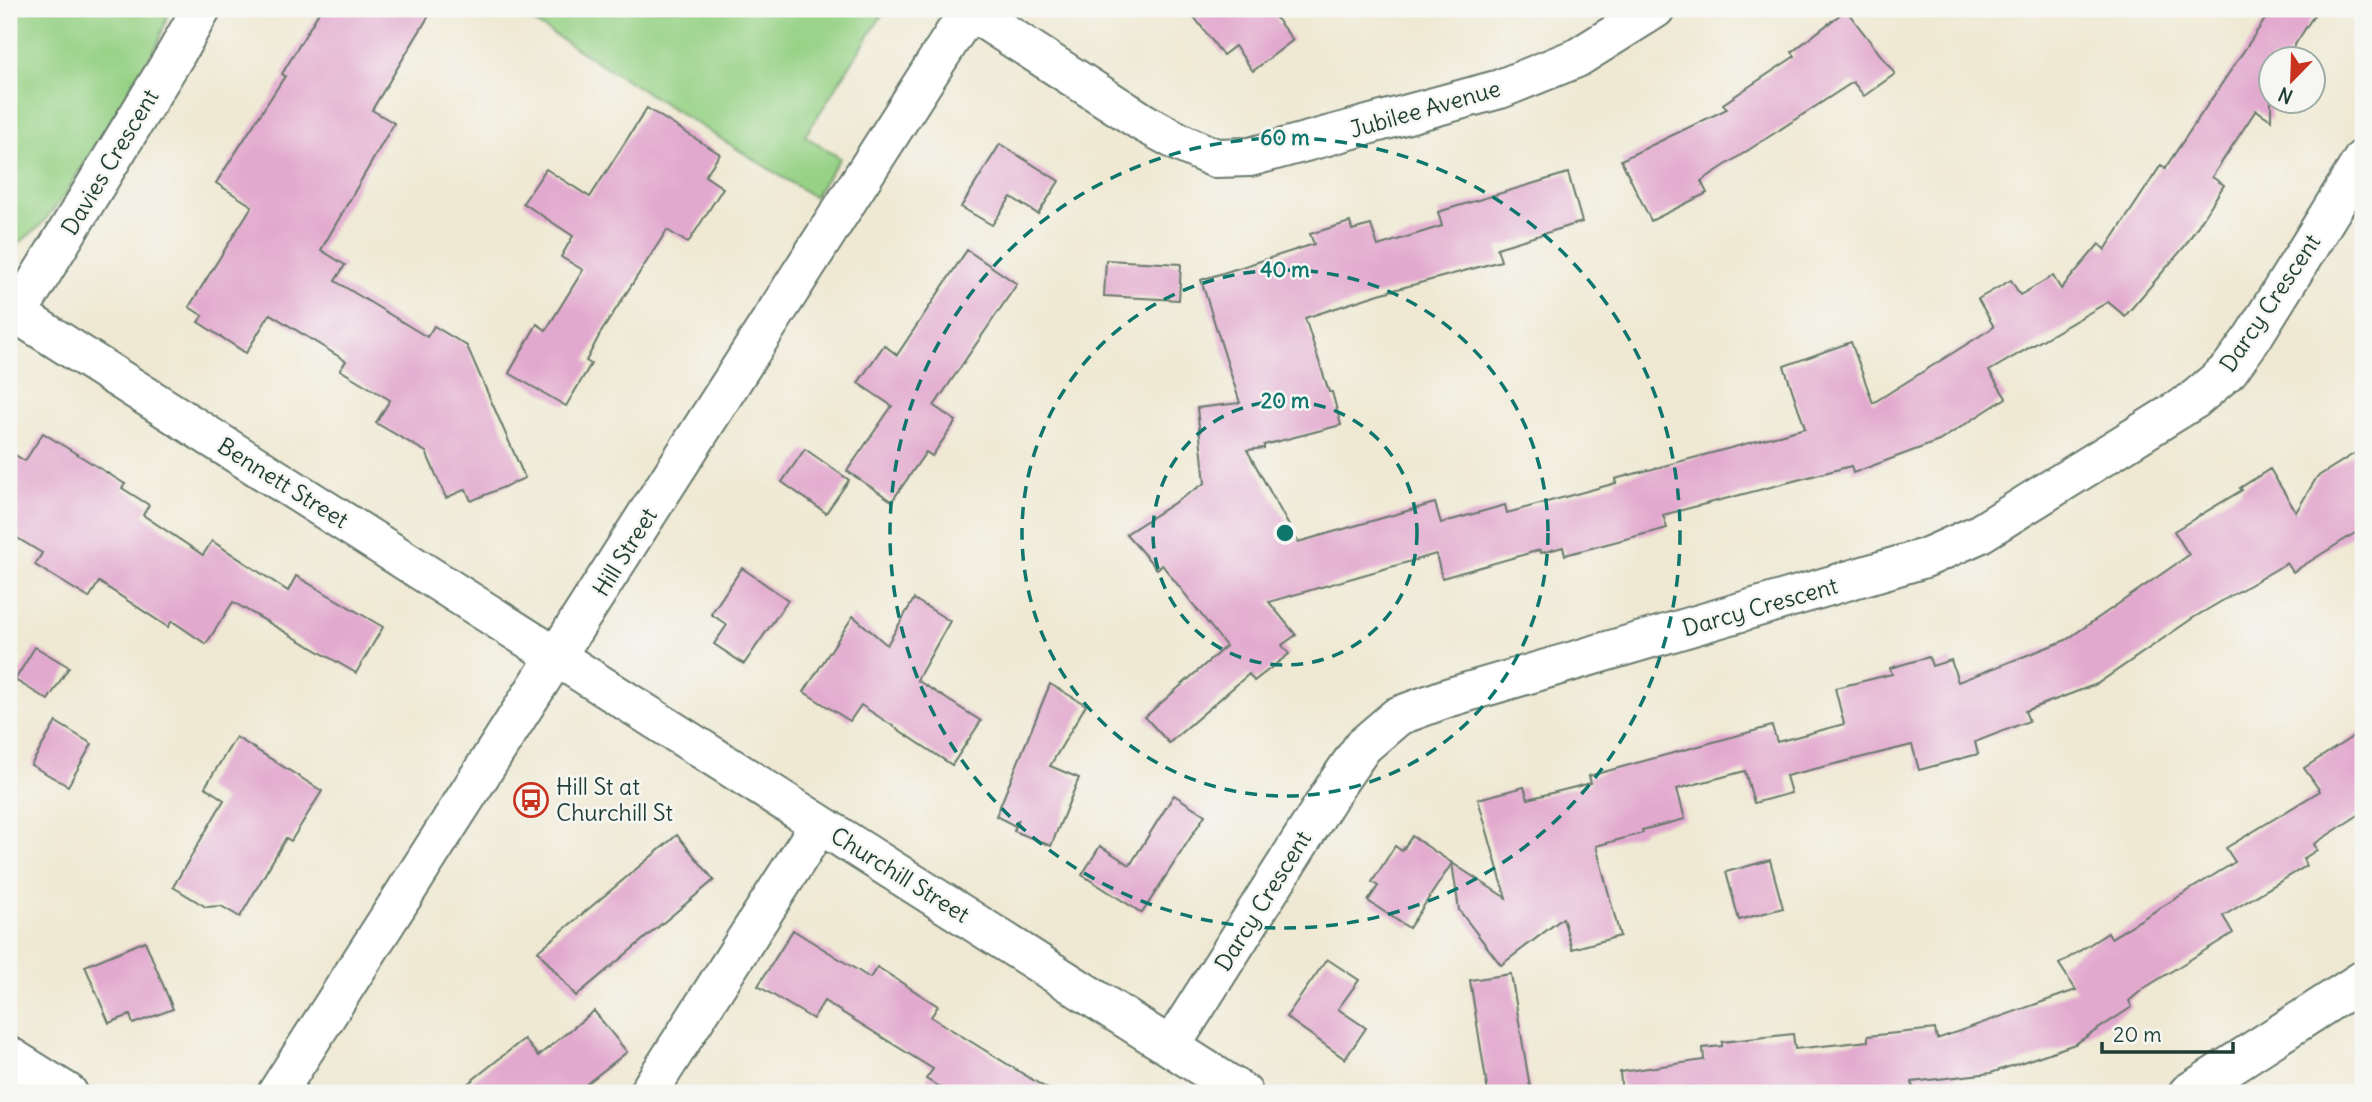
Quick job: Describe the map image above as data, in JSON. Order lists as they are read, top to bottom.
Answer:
{
  "streets": {
    "street": [
      "Jubilee Avenue",
      "Davies Crescent",
      "Darcy Crescent",
      "Bennett Street",
      "Hill Street",
      "Churchill Street"
    ]
  },
  "crossings": [
    ["Jubilee Avenue", "Hill Street"],
    ["Davies Crescent", "Bennett Street"],
    ["Darcy Crescent", "Churchill Street"],
    ["Bennett Street", "Hill Street"],
    ["Bennett Street", "Churchill Street"],
    ["Hill Street", "Churchill Street"]
  ],
  "places": {
    "bus stop": ["Hill St at Churchill St"]
  },
  "scale_bar": "20 m",
  "north": "bottom left",
  "rings": ["60 m", "40 m", "20 m"]
}
